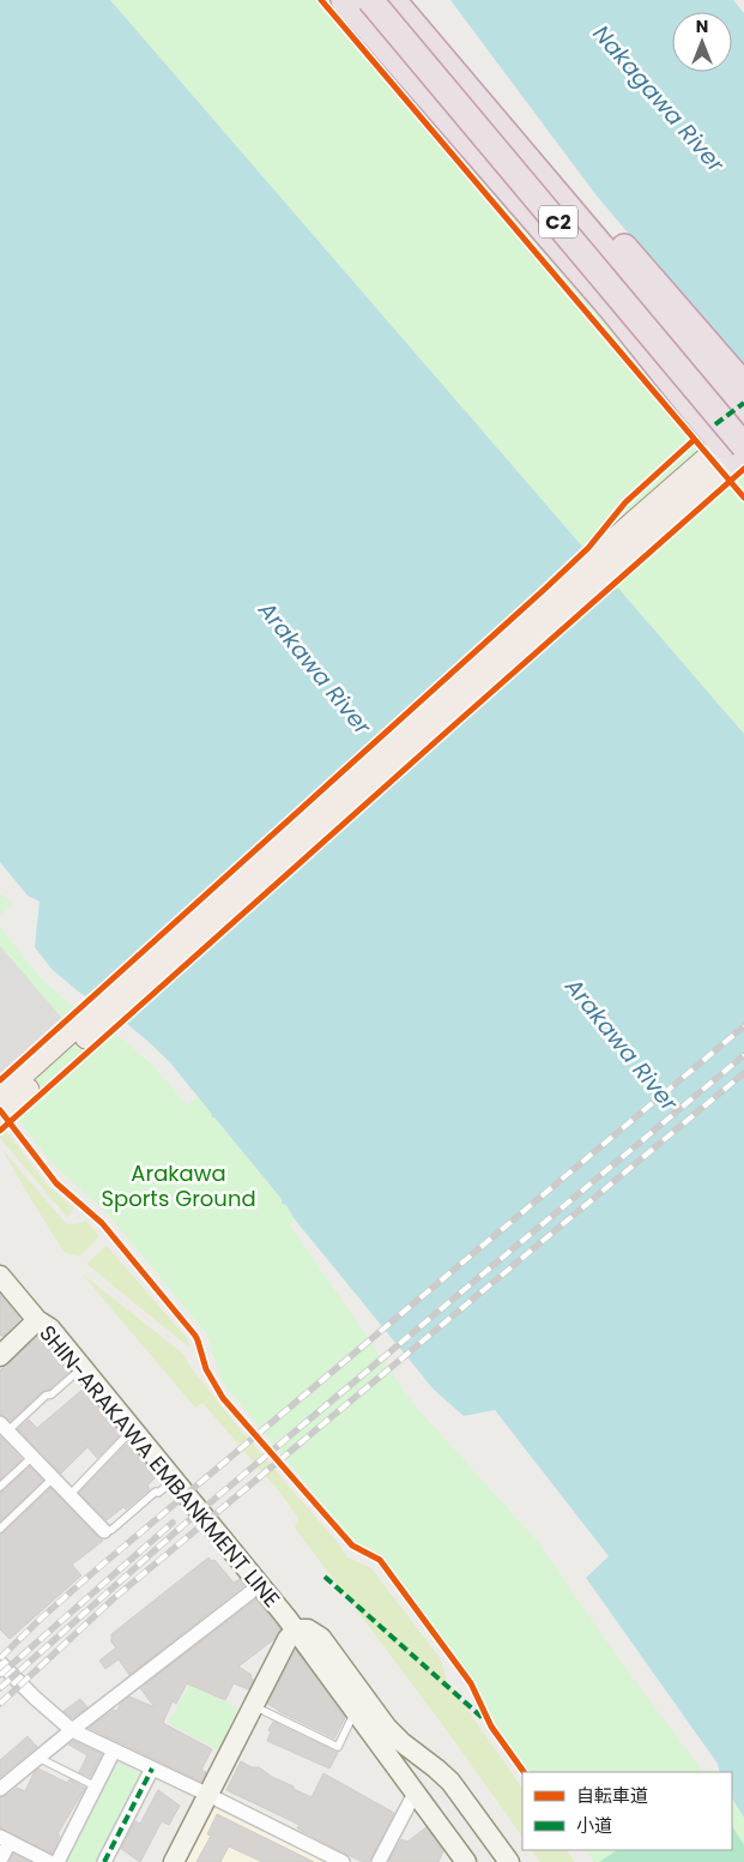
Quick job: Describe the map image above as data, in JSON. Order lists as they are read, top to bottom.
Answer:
{
  "streets": {
    "highway": ["C2"],
    "main road": ["SHIN-ARAKAWA EMBANKMENT LINE"]
  },
  "water": ["Nakagawa River", "Arakawa River"],
  "parks": ["Arakawa Sports Ground"],
  "legend": ["自転車道", "小道"],
  "north": "top"
}
